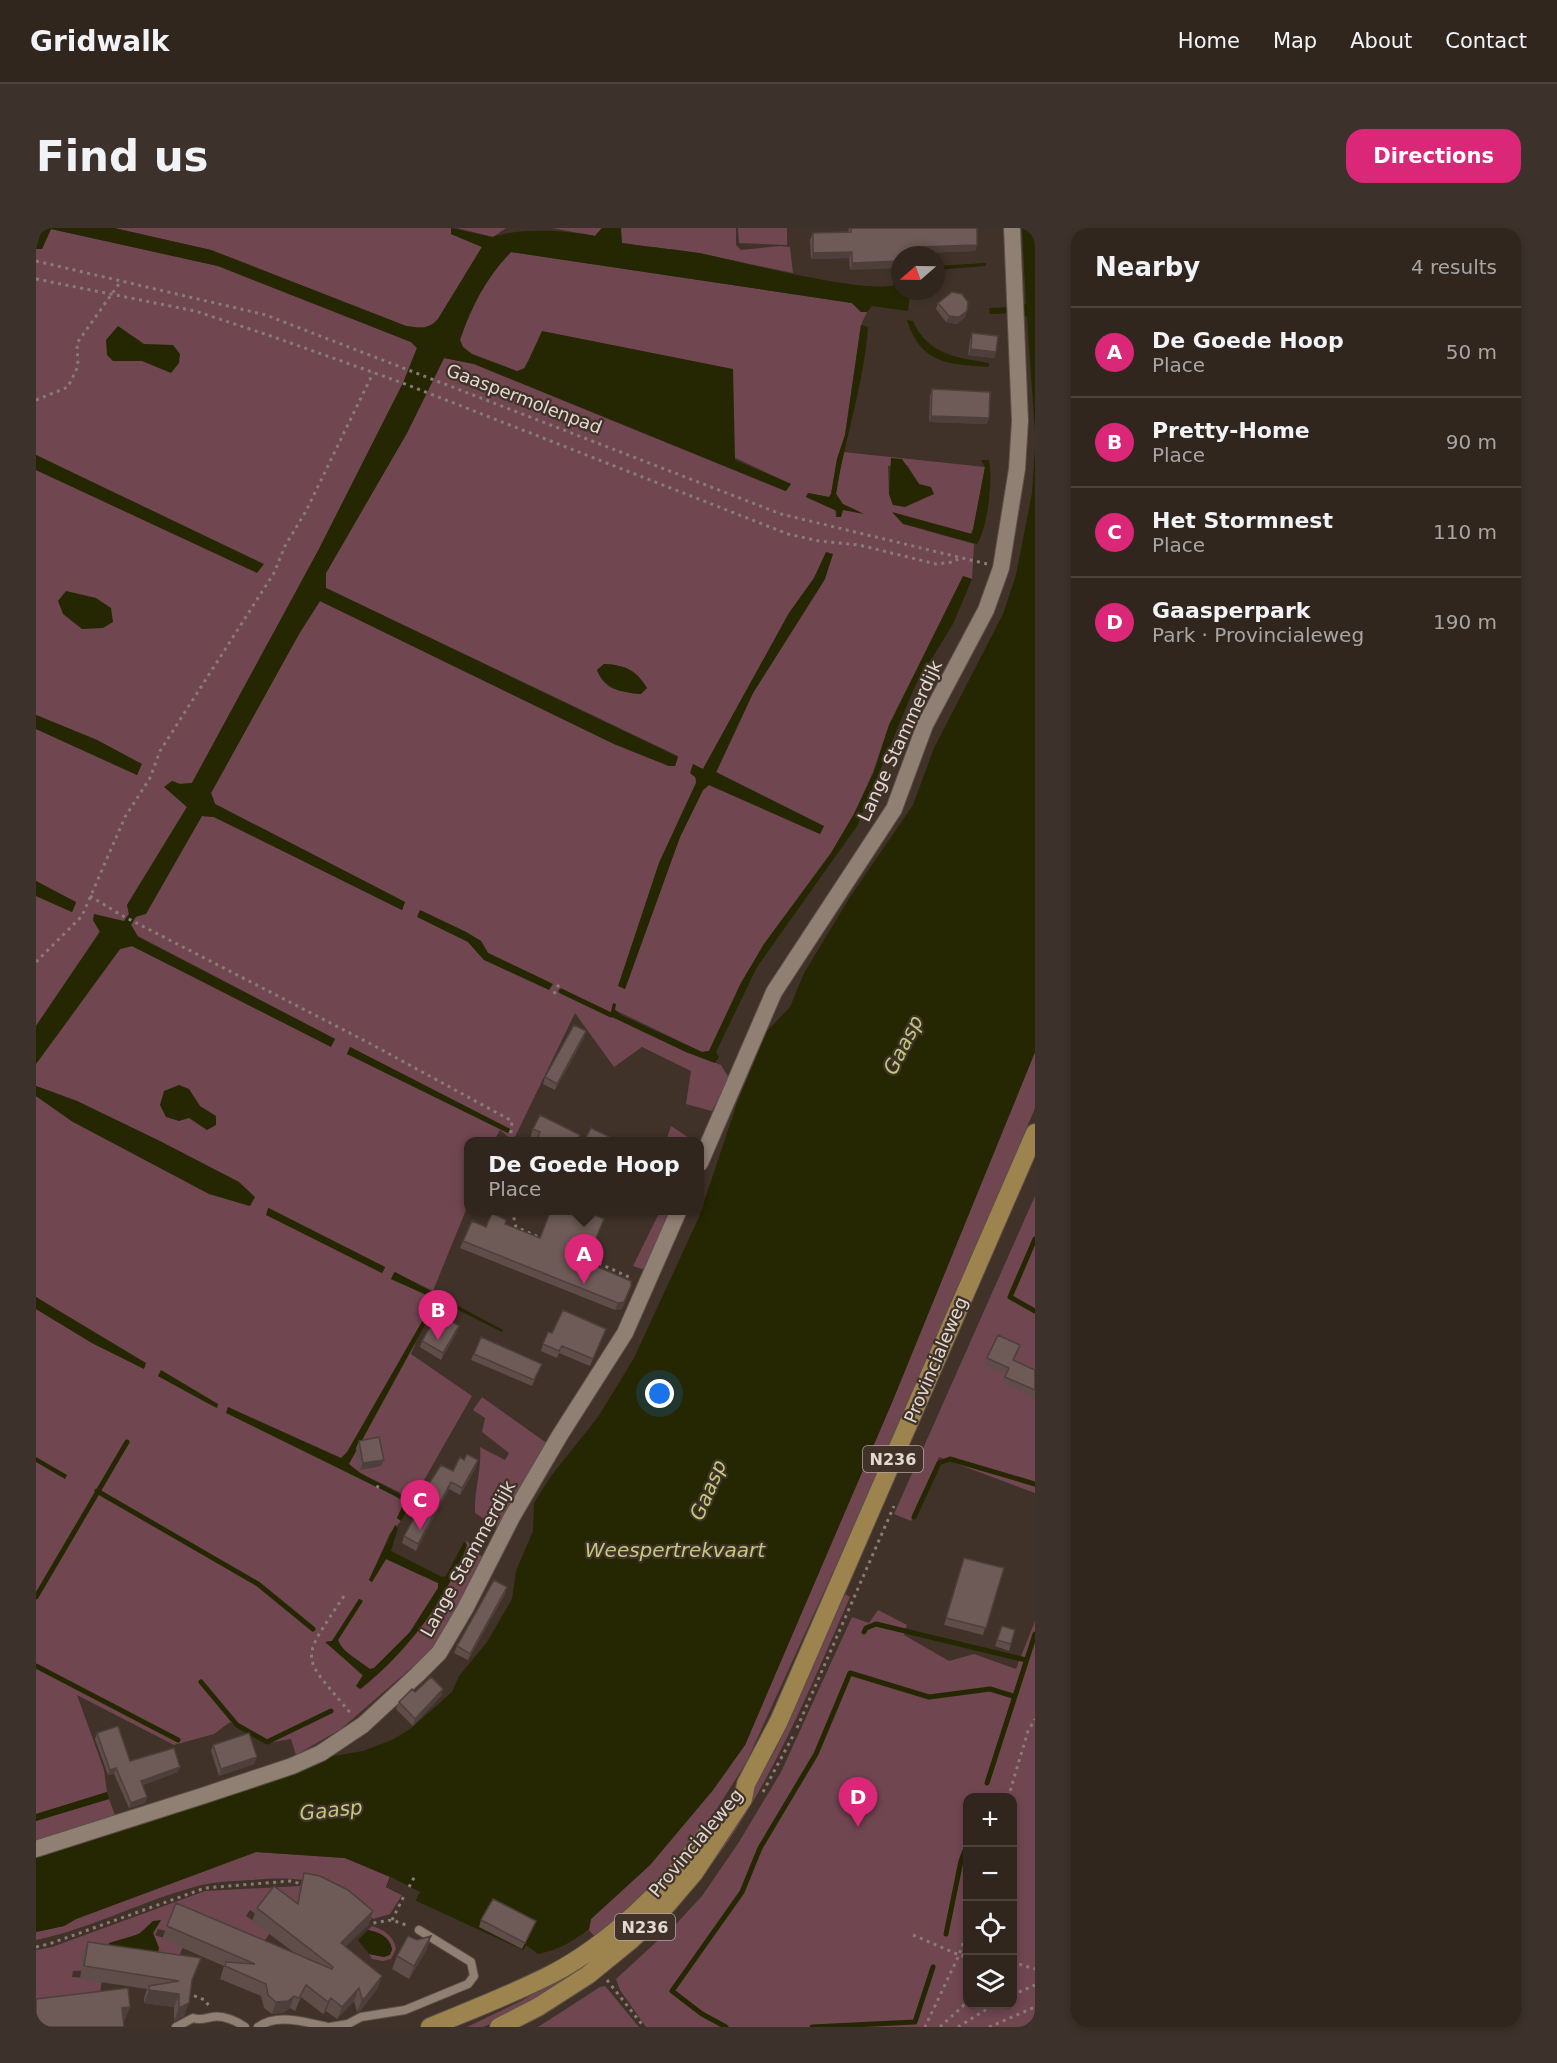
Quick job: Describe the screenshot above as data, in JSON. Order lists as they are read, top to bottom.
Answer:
{
  "streets": {
    "main road": ["Provincialeweg", "N236"],
    "street": ["Lange Stammerdijk"],
    "path": ["Gaaspermolenpad"]
  },
  "crossings": [
    ["Gaaspermolenpad", "Lange Stammerdijk"]
  ],
  "water": ["Gaasp", "Weespertrekvaart"],
  "north": "left",
  "page": {
    "header": "Gridwalk",
    "nav": [
      "Home",
      "Map",
      "About",
      "Contact"
    ],
    "buttons": "Directions",
    "title": "Find us",
    "heading": ["Nearby", "4 results"],
    "list": [
      {
        "mark": "A",
        "name": "De Goede Hoop",
        "note": "Place",
        "value": "50 m"
      },
      {
        "mark": "B",
        "name": "Pretty-Home",
        "note": "Place",
        "value": "90 m"
      },
      {
        "mark": "C",
        "name": "Het Stormnest",
        "note": "Place",
        "value": "110 m"
      },
      {
        "mark": "D",
        "name": "Gaasperpark",
        "note": "Park · Provincialeweg",
        "value": "190 m"
      }
    ],
    "popup": ["De Goede Hoop", "Place"],
    "pins": [
      "A",
      "B",
      "C",
      "D"
    ],
    "map_buttons": ["+", "−"]
  }
}
